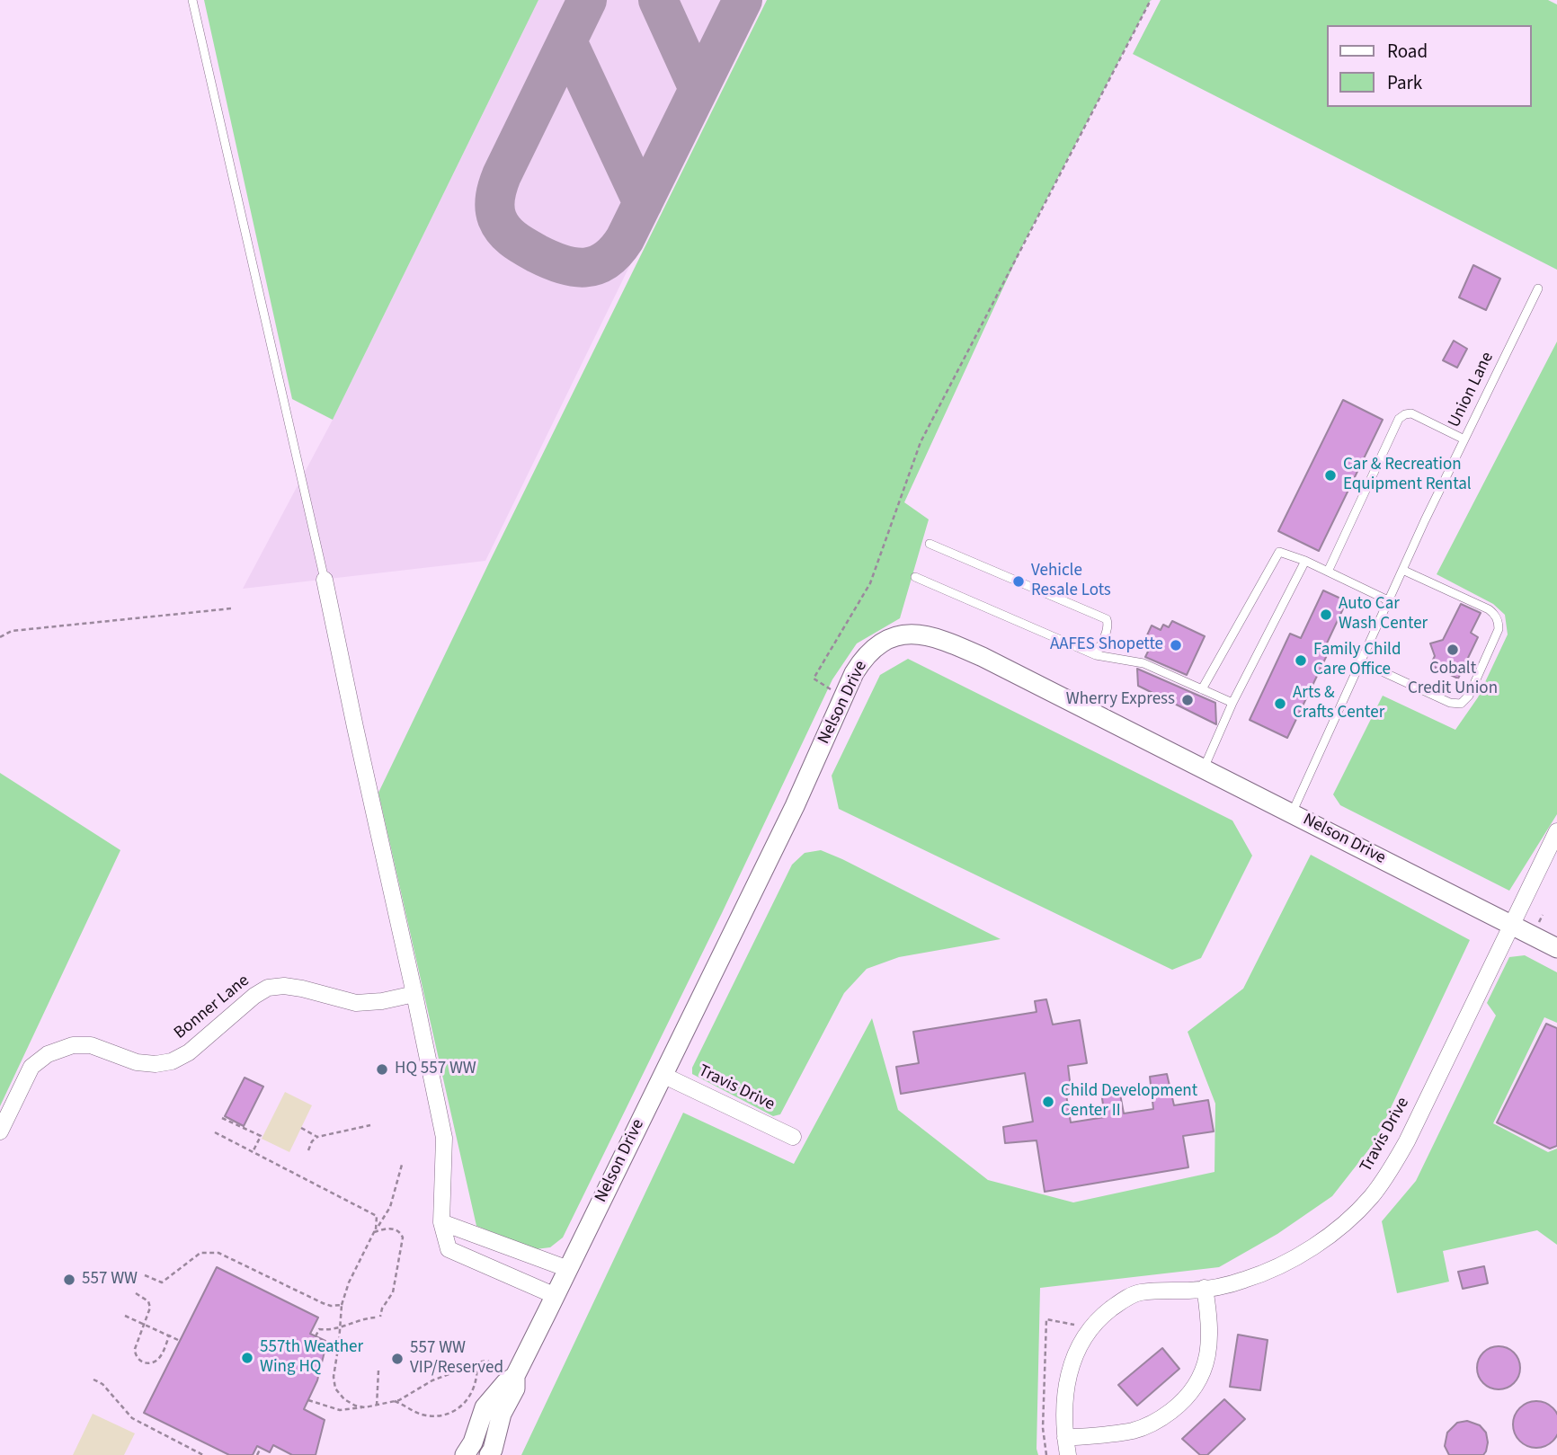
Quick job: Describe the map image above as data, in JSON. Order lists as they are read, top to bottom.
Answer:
{
  "streets": {
    "street": ["Nelson Drive", "Bonner Lane", "Travis Drive"],
    "lane": ["Union Lane"]
  },
  "crossings": [
    ["Union Lane", "Nelson Drive"],
    ["Nelson Drive", "Travis Drive"]
  ],
  "places": [
    "Car & Recreation Equipment Rental",
    "Vehicle Resale Lots",
    "Auto Car Wash Center",
    "AAFES Shopette",
    "Cobalt Credit Union",
    "Family Child Care Office",
    "Wherry Express",
    "Arts & Crafts Center",
    "HQ 557 WW",
    "Child Development Center II",
    "557 WW",
    "557th Weather Wing HQ",
    "557 WW VIP/Reserved"
  ],
  "legend": ["Road", "Park"]
}
